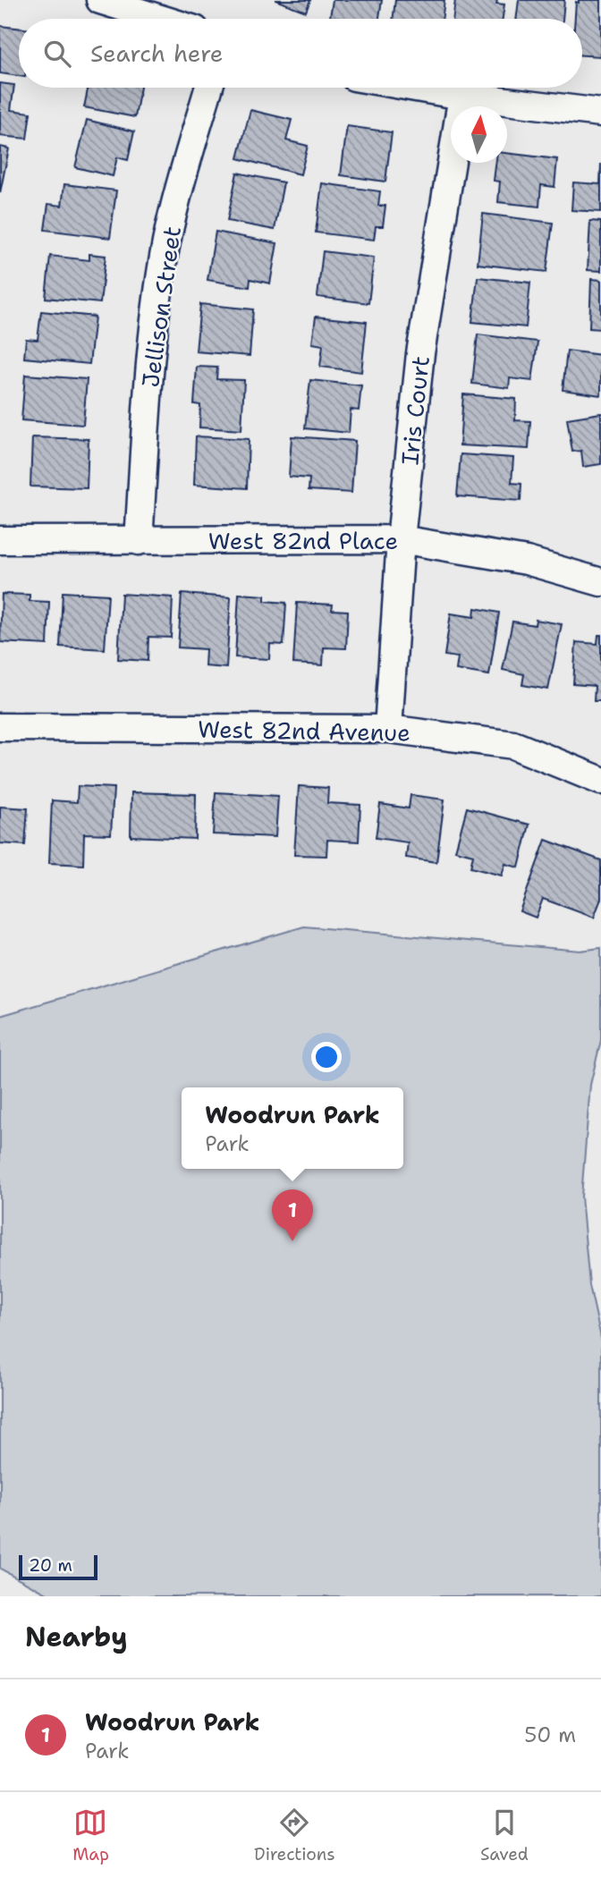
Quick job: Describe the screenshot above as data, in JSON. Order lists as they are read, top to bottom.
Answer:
{
  "streets": {
    "street": [
      "Jellison Street",
      "Iris Court",
      "West 82nd Place",
      "West 82nd Avenue"
    ]
  },
  "crossings": [
    ["Jellison Street", "West 82nd Place"],
    ["Iris Court", "West 82nd Place"],
    ["Iris Court", "West 82nd Avenue"]
  ],
  "scale_bar": "20 m",
  "north": "top",
  "page": {
    "search": "Search here",
    "popup": ["Woodrun Park", "Park"],
    "pins": "1",
    "scale": "20 m",
    "heading": "Nearby",
    "list": [
      {
        "mark": "1",
        "name": "Woodrun Park",
        "note": "Park",
        "value": "50 m"
      }
    ],
    "nav": ["Map", "Directions", "Saved"]
  }
}
